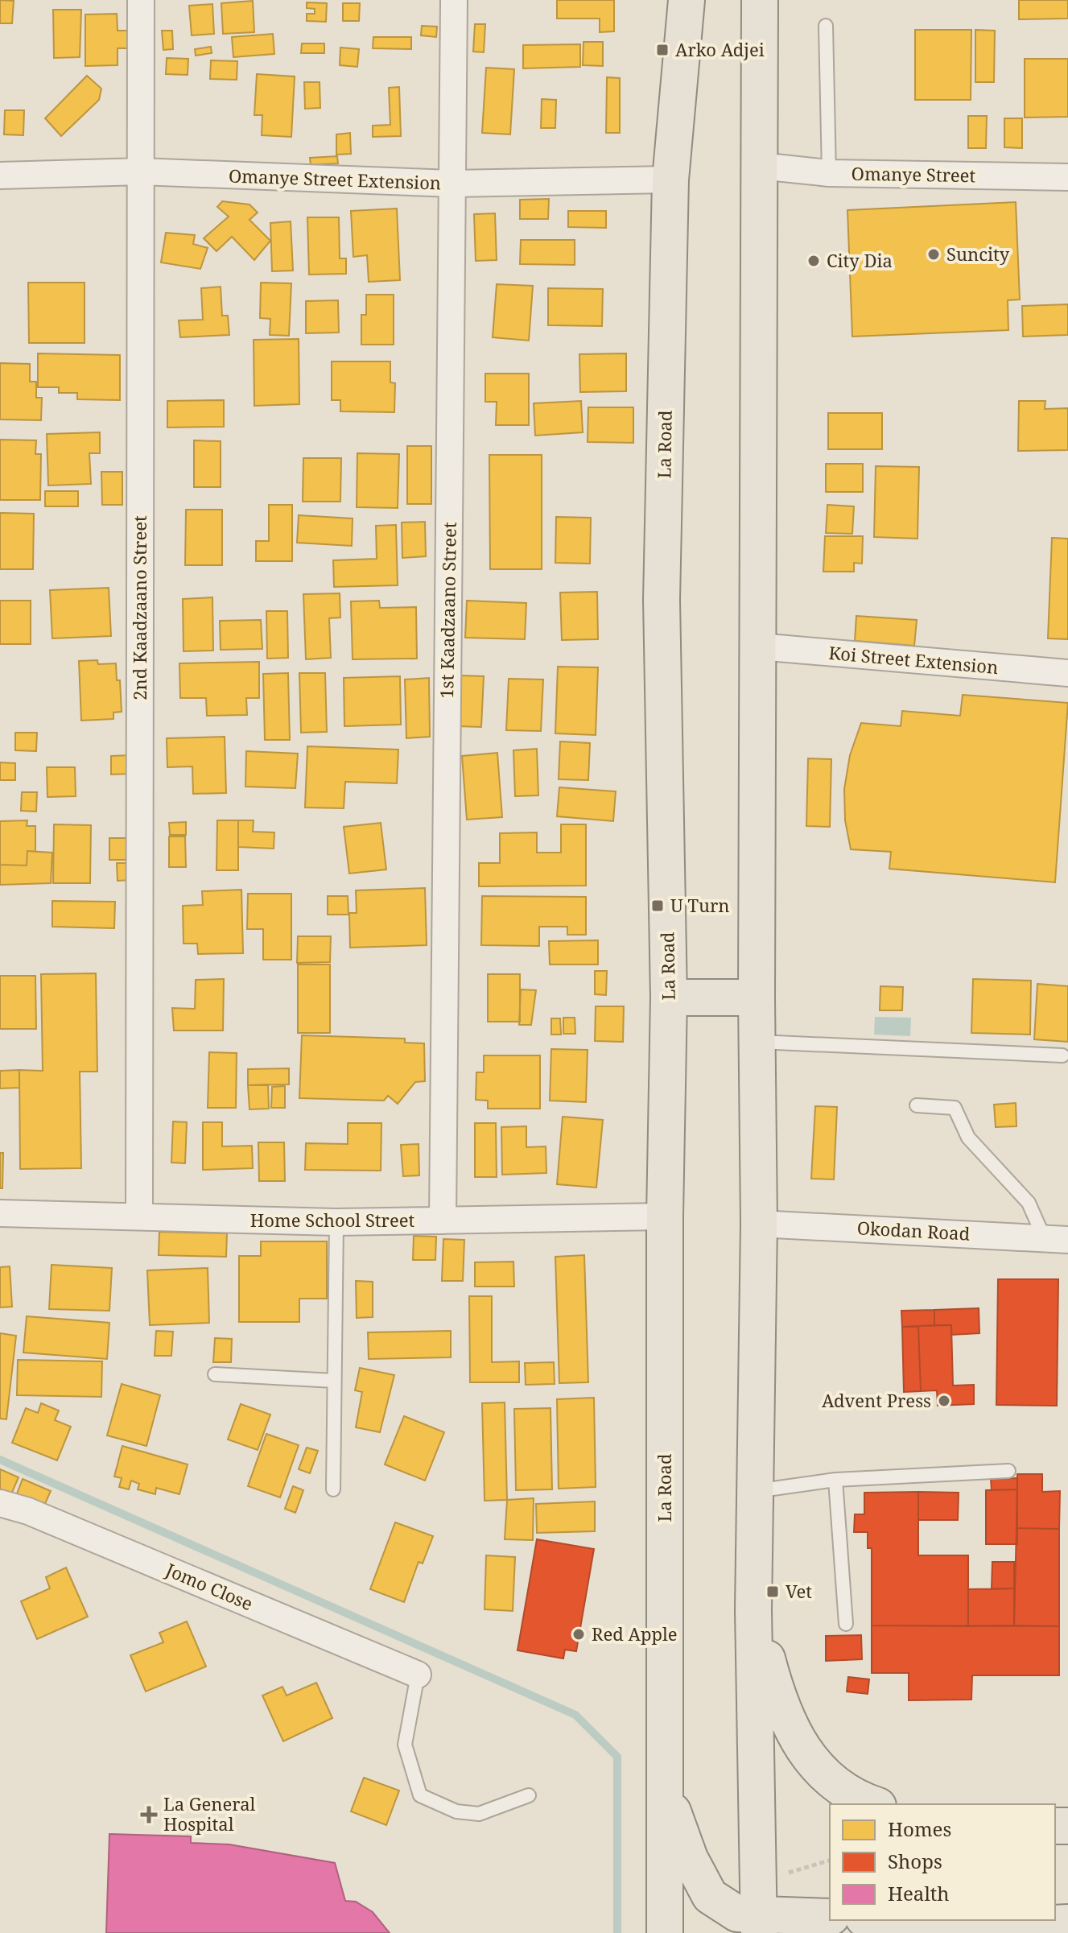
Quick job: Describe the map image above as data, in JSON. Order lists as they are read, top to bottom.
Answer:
{
  "streets": {
    "main road": ["La Road"],
    "street": [
      "Omanye Street",
      "Omanye Street Extension",
      "2nd Kaadzaano Street",
      "1st Kaadzaano Street",
      "Koi Street Extension",
      "Home School Street",
      "Okodan Road",
      "Jomo Close"
    ]
  },
  "crossings": [
    ["Omanye Street Extension", "La Road"],
    ["Omanye Street Extension", "2nd Kaadzaano Street"],
    ["Omanye Street Extension", "1st Kaadzaano Street"],
    ["La Road", "Home School Street"],
    ["2nd Kaadzaano Street", "Home School Street"],
    ["1st Kaadzaano Street", "Home School Street"]
  ],
  "places": {
    "transit": ["Arko Adjei", "U Turn", "Vet"],
    "other": [
      "Suncity",
      "City Dia",
      "Advent Press",
      "Red Apple"
    ],
    "health": ["La General Hospital"]
  },
  "legend": ["Homes", "Shops", "Health"]
}
